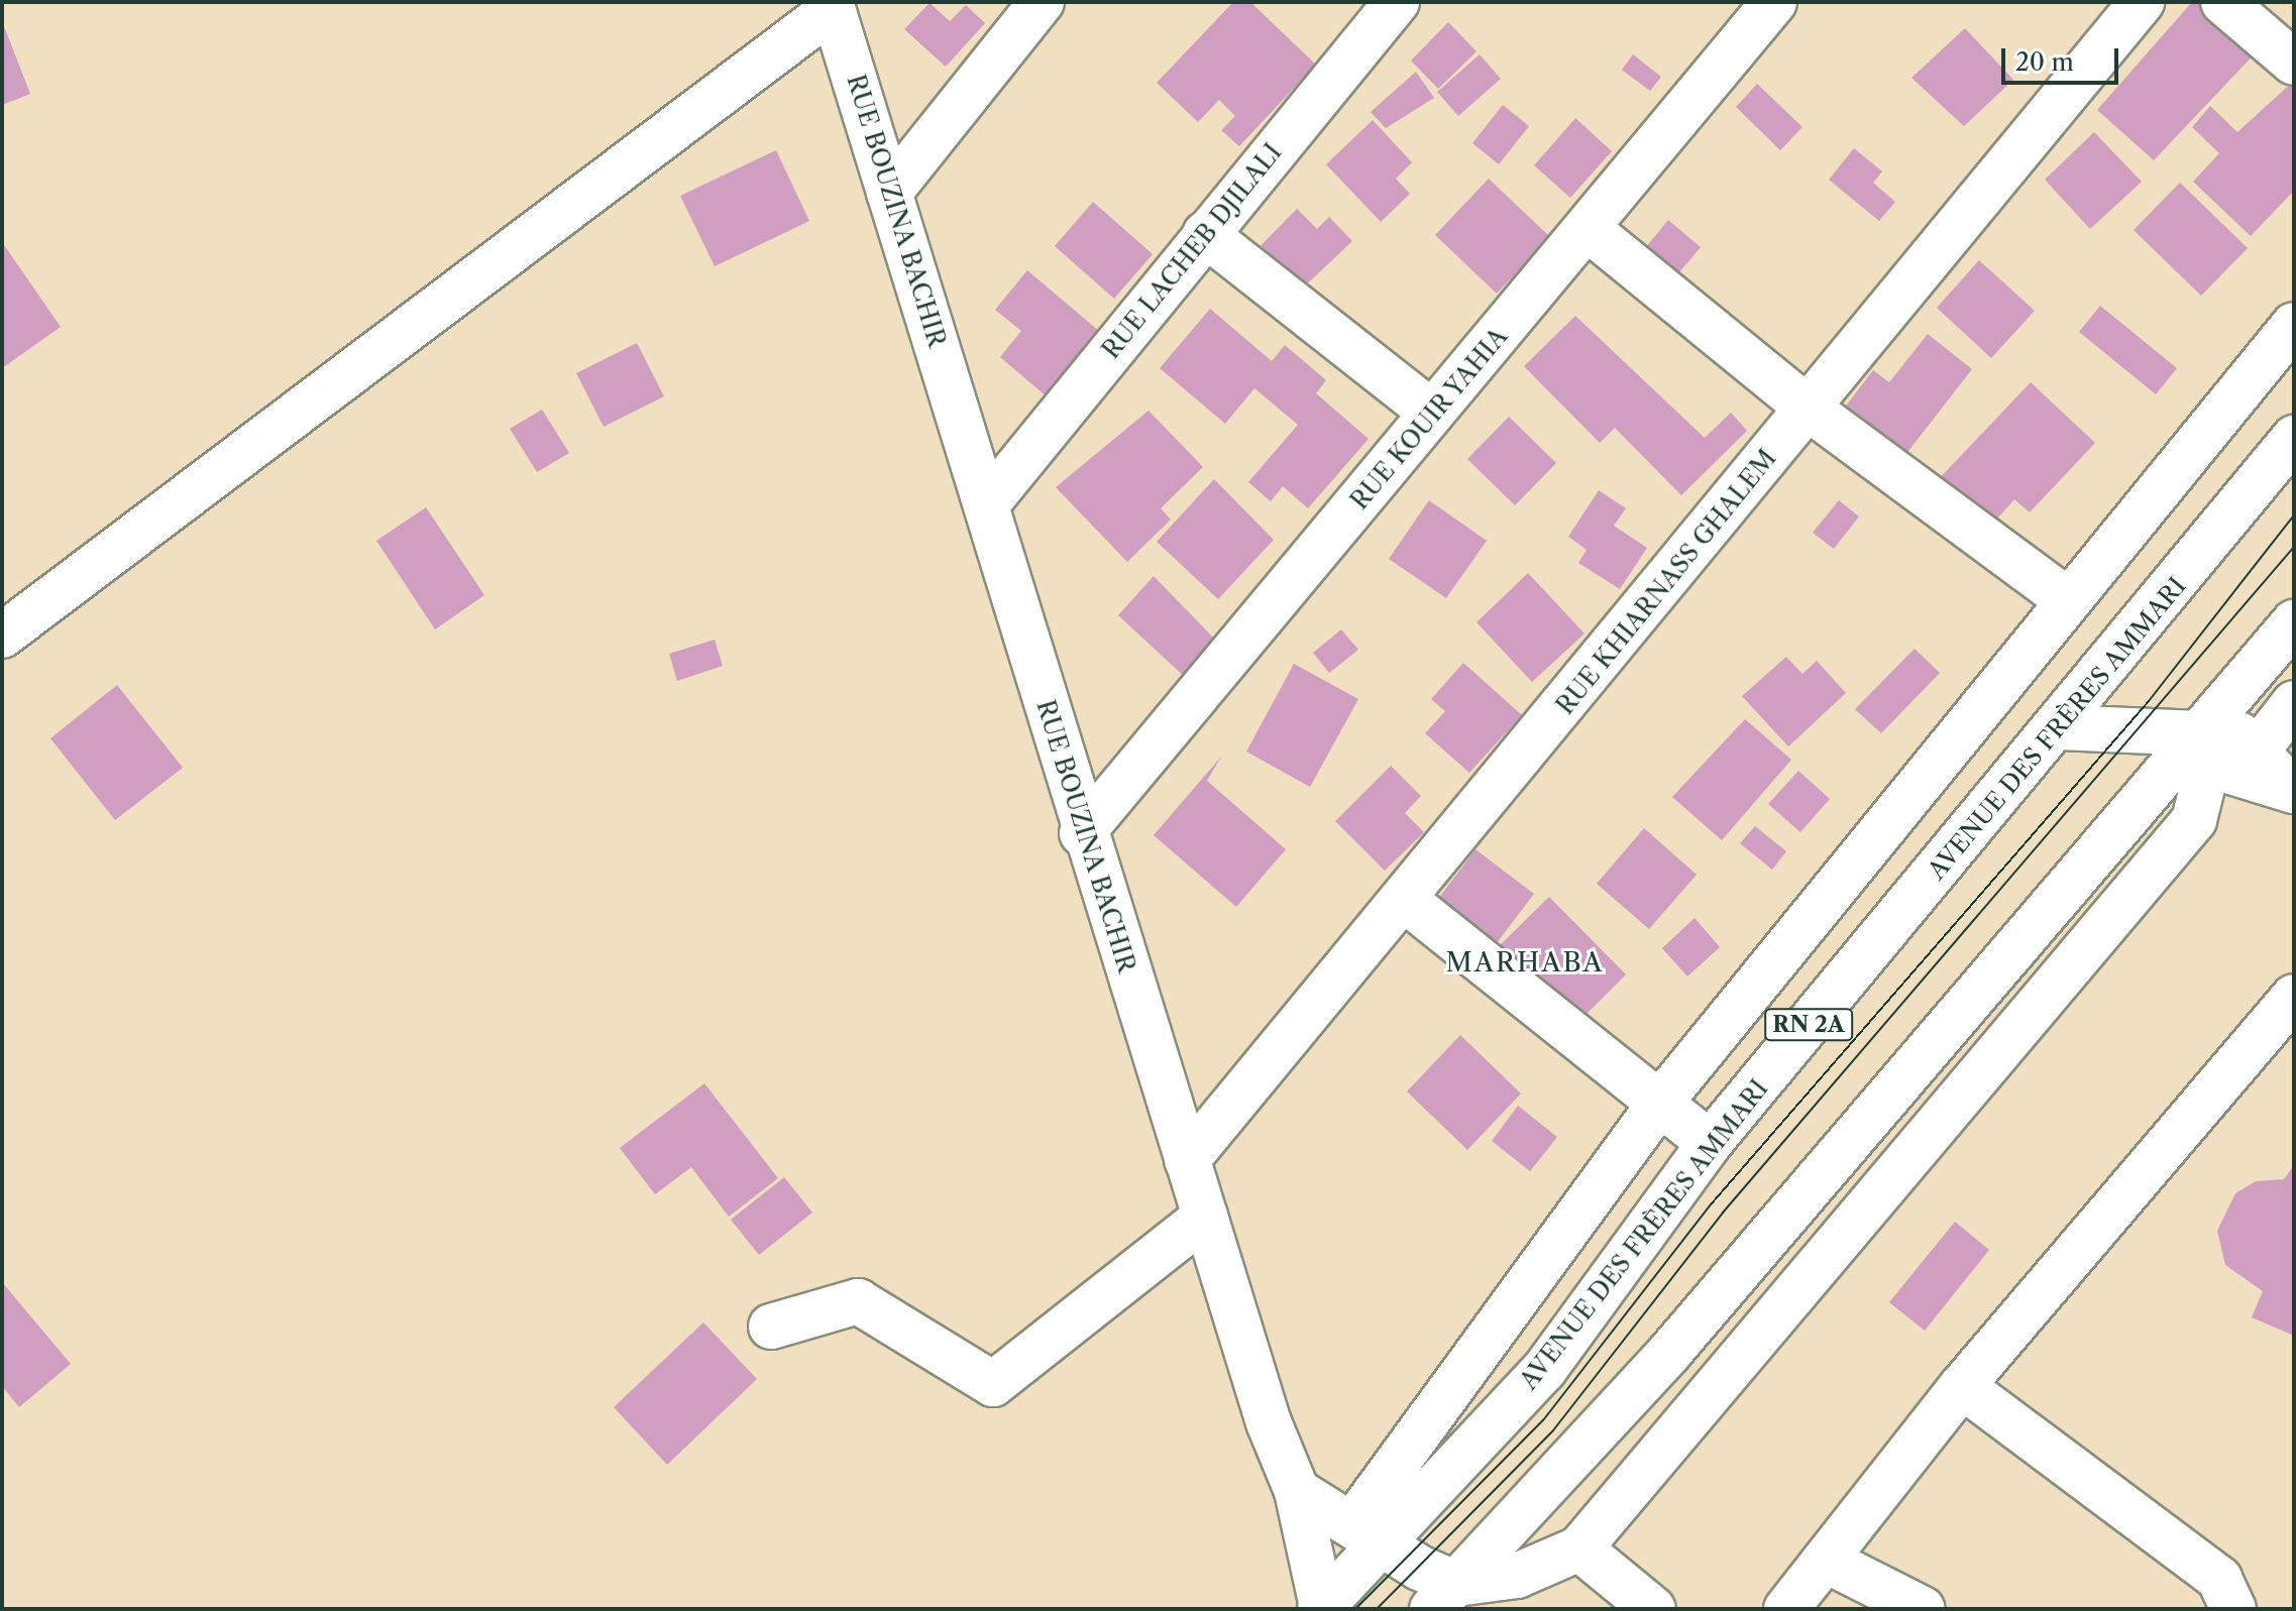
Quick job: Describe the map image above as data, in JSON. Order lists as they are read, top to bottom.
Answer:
{
  "streets": {
    "street": [
      "RUE BOUZINA BACHIR",
      "RUE LACHEB DJILALI",
      "RUE KOUIR YAHIA",
      "RUE KHIARNASS GHALEM",
      "AVENUE DES FRÈRES AMMARI",
      "RN 2A"
    ]
  },
  "crossings": [
    ["RUE BOUZINA BACHIR", "RUE LACHEB DJILALI"],
    ["RUE BOUZINA BACHIR", "RUE KOUIR YAHIA"],
    ["RUE BOUZINA BACHIR", "RUE KHIARNASS GHALEM"],
    ["RUE BOUZINA BACHIR", "AVENUE DES FRÈRES AMMARI"]
  ],
  "districts": ["MARHABA"],
  "scale_bar": "20 m"
}
